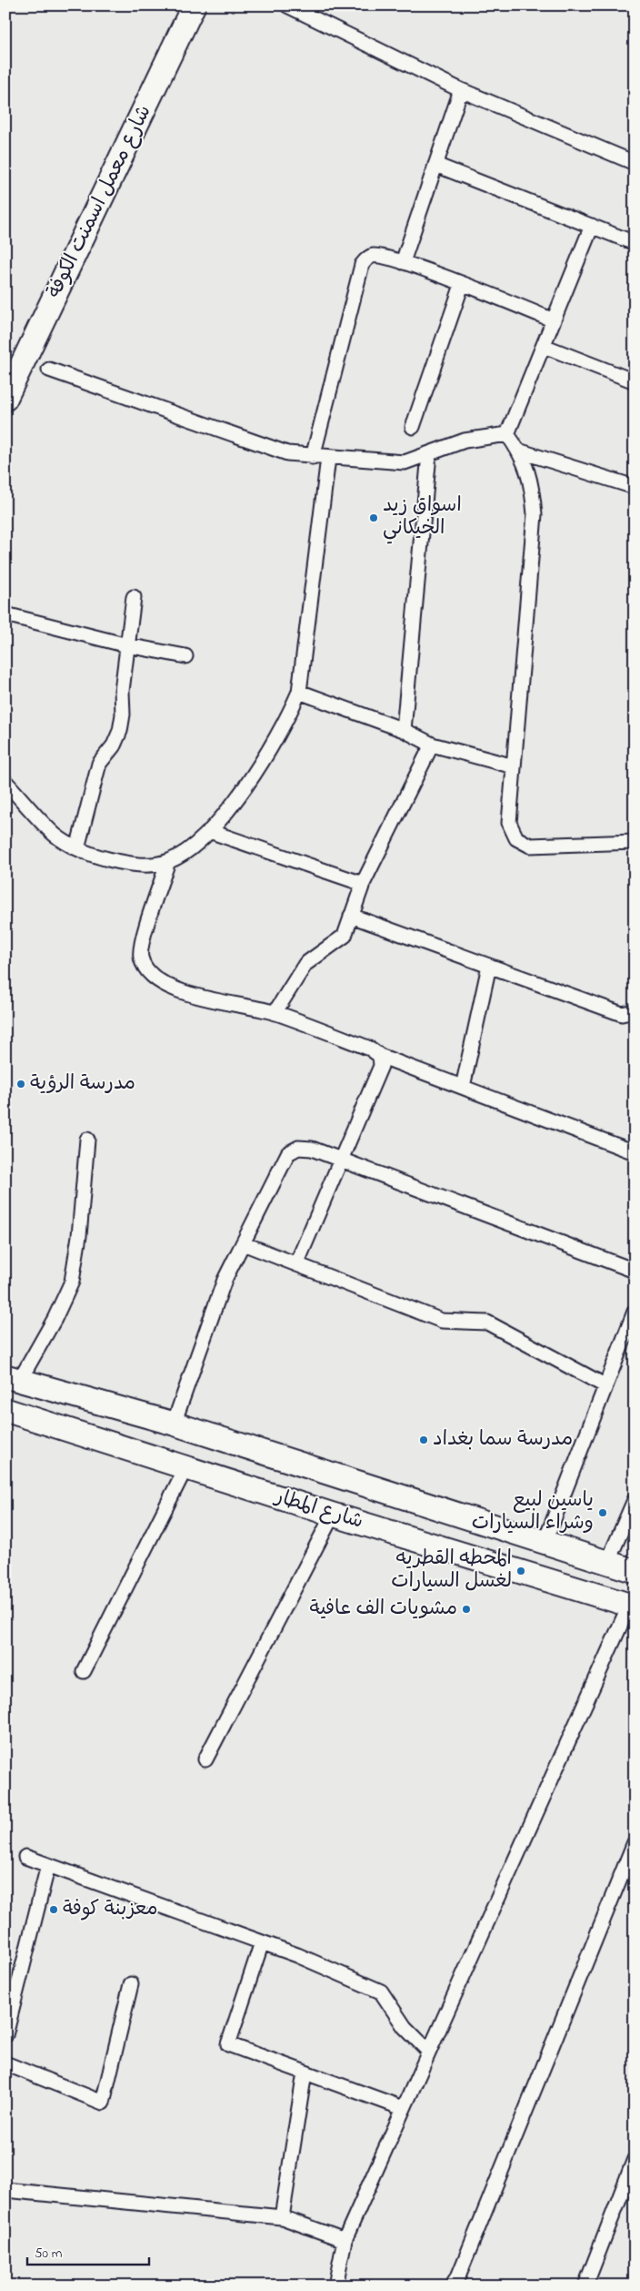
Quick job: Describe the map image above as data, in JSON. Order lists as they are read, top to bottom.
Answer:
{
  "streets": {
    "main road": ["شارع معمل اسمنت الكوفة", "شارع المطار"]
  },
  "places": [
    "اسواق زيد الخيكاني",
    "مدرسة الرؤية",
    "مدرسة سما بغداد",
    "ياسين لبيع وشراء السيارات",
    "المحطه القطريه لغسل السيارات",
    "مشويات الف عافية",
    "معزبنة كوفة"
  ],
  "scale_bar": "50 m"
}
